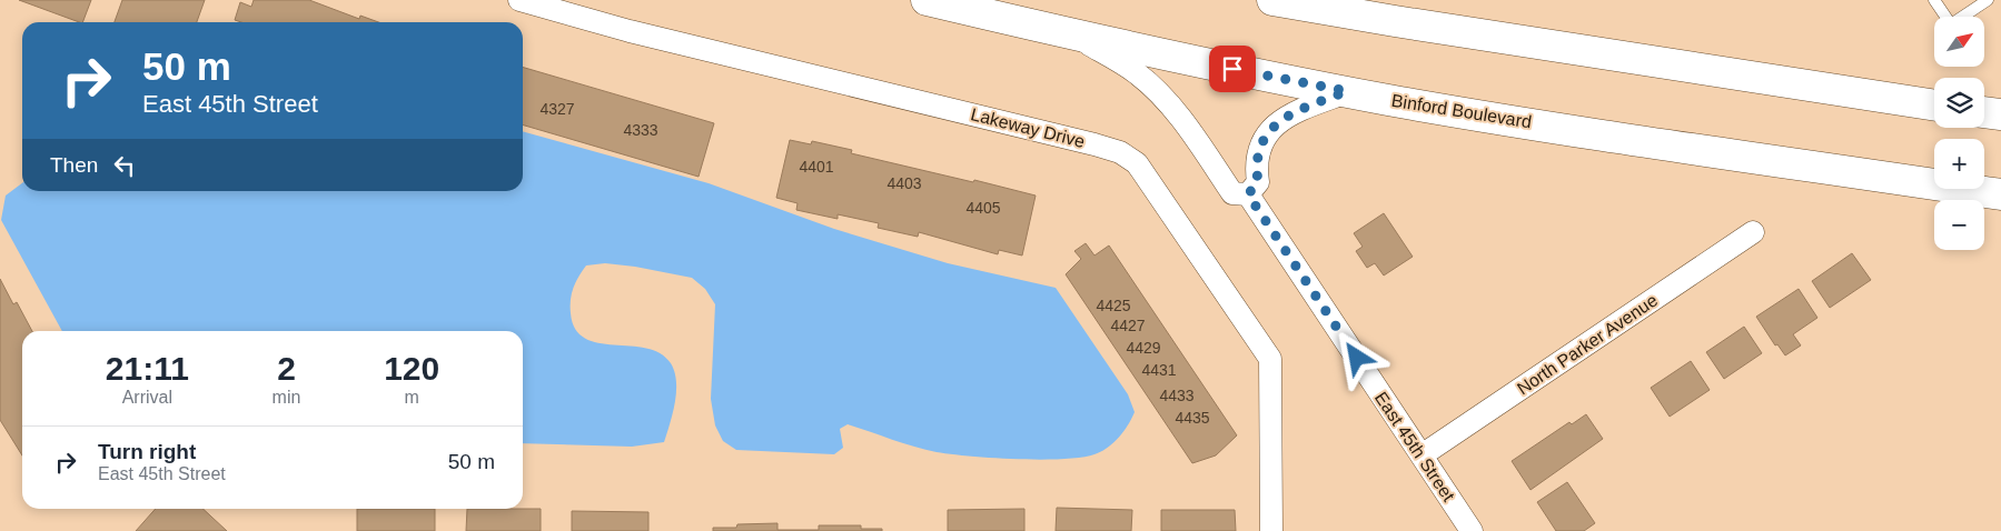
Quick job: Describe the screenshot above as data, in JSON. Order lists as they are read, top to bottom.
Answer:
{
  "streets": {
    "main road": ["Binford Boulevard"],
    "street": ["Lakeway Drive", "North Parker Avenue", "East 45th Street"]
  },
  "crossings": [
    ["Binford Boulevard", "East 45th Street"],
    ["North Parker Avenue", "East 45th Street"]
  ],
  "house_numbers": [
    "4327",
    "4333",
    "4401",
    "4403",
    "4405",
    "4425",
    "4427",
    "4429",
    "4431",
    "4433",
    "4435"
  ],
  "north": "top right",
  "page": {
    "map_buttons": ["+", "−"],
    "turn": ["50 m", "East 45th Street"],
    "then": "Then",
    "eta": [
      "21:11",
      "Arrival",
      "2",
      "min",
      "120",
      "m"
    ],
    "list": [
      {
        "name": "Turn right",
        "note": "East 45th Street",
        "value": "50 m"
      }
    ]
  }
}
